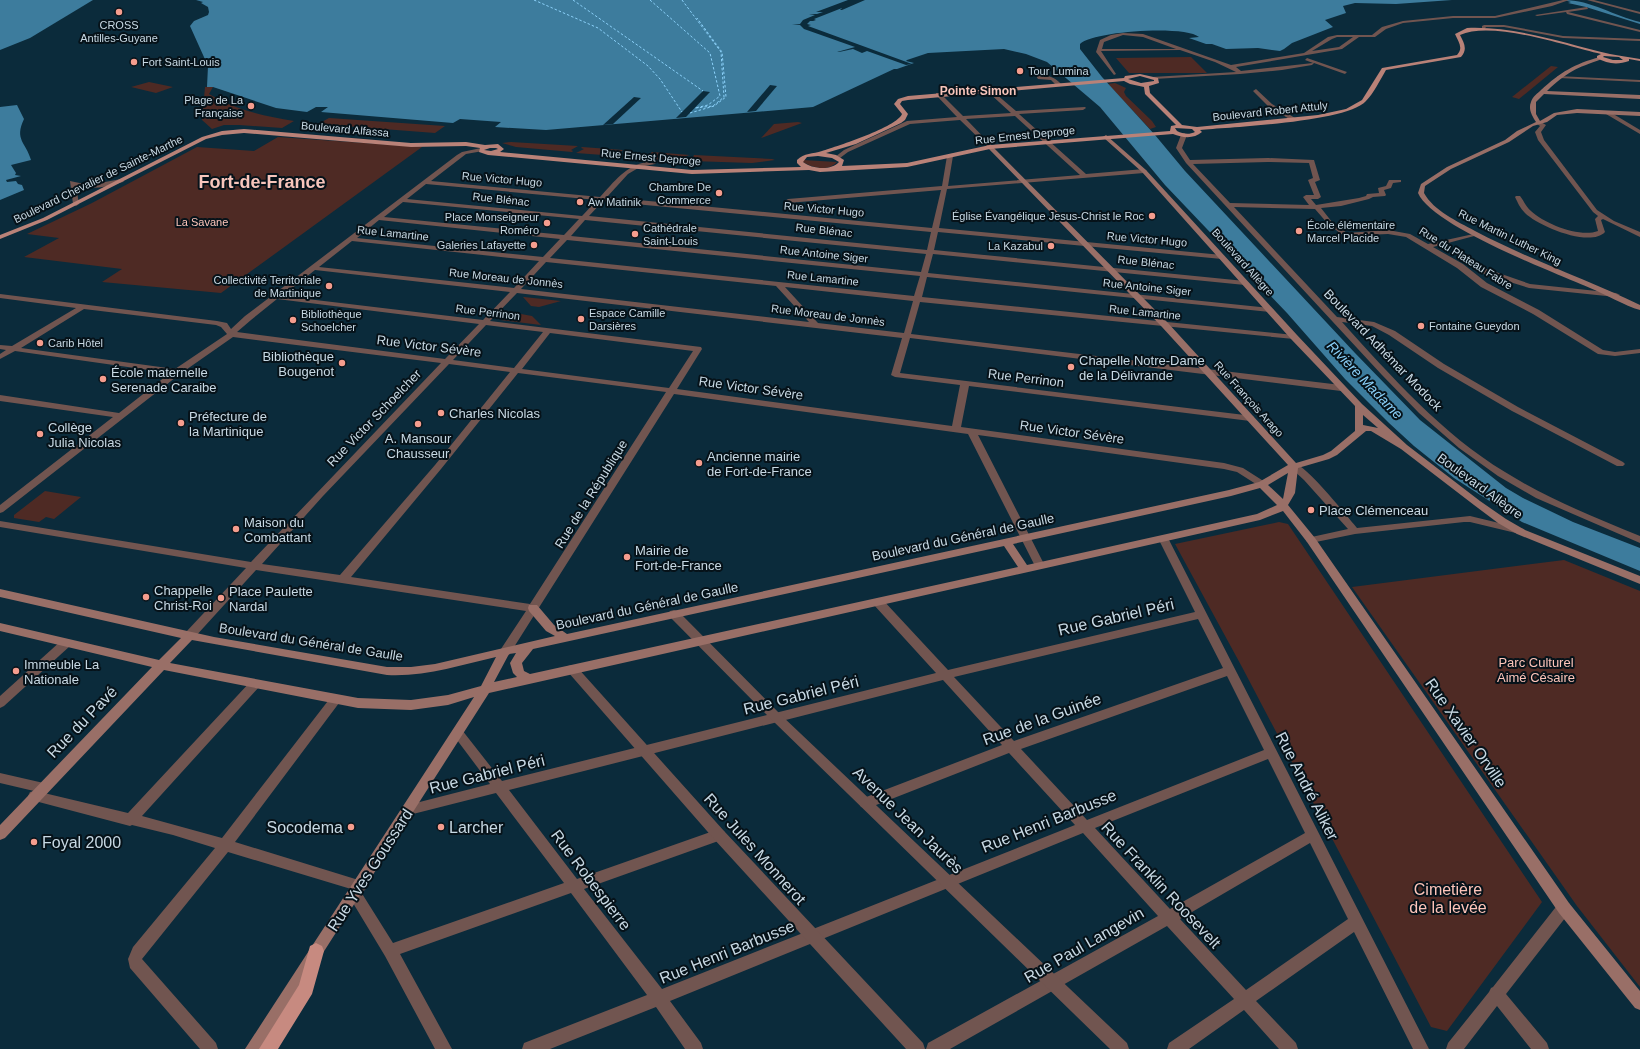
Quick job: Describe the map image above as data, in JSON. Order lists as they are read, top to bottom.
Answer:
{
  "streets": {
    "main road": [
      "Boulevard Robert Attuly",
      "Boulevard Alfassa",
      "Rue Ernest Deproge",
      "Boulevard Chevalier de Sainte-Marthe",
      "Rue Martin Luther King",
      "Boulevard Allègre",
      "Rue François Arago",
      "Boulevard du Général de Gaulle",
      "Rue du Pavé",
      "Rue Xavier Orville",
      "Rue Yves Goussard"
    ],
    "street": [
      "Rue Victor Hugo",
      "Rue Blénac",
      "Rue Lamartine",
      "Rue Antoine Siger",
      "Rue du Plateau Fabre",
      "Rue Moreau de Jonnès",
      "Rue Perrinon",
      "Rue Victor Sévère",
      "Boulevard Adhémar Modock",
      "Rue Victor Schoelcher",
      "Rue de la République",
      "Rue Gabriel Péri",
      "Rue de la Guinée",
      "Rue André Aliker",
      "Avenue Jean Jaurès",
      "Rue Henri Barbusse",
      "Rue Jules Monnerot",
      "Rue Robespierre",
      "Rue Franklin Roosevelt",
      "Rue Paul Langevin"
    ]
  },
  "crossings": [
    ["Boulevard Alfassa", "Rue Ernest Deproge"],
    ["Boulevard Alfassa", "Boulevard Chevalier de Sainte-Marthe"],
    ["Rue Ernest Deproge", "Boulevard Allègre"],
    ["Rue Ernest Deproge", "Boulevard Adhémar Modock"],
    ["Rue Ernest Deproge", "Rue François Arago"],
    ["Rue Ernest Deproge", "Rue Victor Schoelcher"],
    ["Rue Victor Hugo", "Boulevard Allègre"],
    ["Rue Victor Hugo", "Rue François Arago"],
    ["Rue Victor Hugo", "Rue Victor Schoelcher"],
    ["Rue Blénac", "Boulevard Allègre"],
    ["Rue Blénac", "Rue François Arago"],
    ["Rue Blénac", "Rue Victor Schoelcher"],
    ["Rue Lamartine", "Boulevard Allègre"],
    ["Rue Lamartine", "Rue François Arago"],
    ["Rue Lamartine", "Rue Victor Schoelcher"],
    ["Rue Antoine Siger", "Boulevard Allègre"],
    ["Rue Antoine Siger", "Rue François Arago"],
    ["Rue Antoine Siger", "Rue Victor Schoelcher"],
    ["Boulevard Allègre", "Rue Moreau de Jonnès"],
    ["Rue Moreau de Jonnès", "Rue Perrinon"],
    ["Rue Moreau de Jonnès", "Rue François Arago"],
    ["Rue Moreau de Jonnès", "Rue Victor Schoelcher"],
    ["Rue Perrinon", "Rue François Arago"],
    ["Rue Perrinon", "Rue Victor Schoelcher"],
    ["Rue Perrinon", "Rue de la République"],
    ["Rue Victor Sévère", "Rue Victor Schoelcher"],
    ["Rue Victor Sévère", "Rue de la République"],
    ["Rue Victor Sévère", "Boulevard du Général de Gaulle"],
    ["Rue Victor Sévère", "Rue Xavier Orville"],
    ["Rue François Arago", "Boulevard du Général de Gaulle"],
    ["Rue Victor Schoelcher", "Boulevard du Général de Gaulle"],
    ["Rue Victor Schoelcher", "Rue du Pavé"],
    ["Rue de la République", "Boulevard du Général de Gaulle"],
    ["Rue de la République", "Rue Yves Goussard"],
    ["Boulevard du Général de Gaulle", "Rue du Pavé"],
    ["Boulevard du Général de Gaulle", "Rue Xavier Orville"],
    ["Boulevard du Général de Gaulle", "Avenue Jean Jaurès"],
    ["Boulevard du Général de Gaulle", "Rue Yves Goussard"],
    ["Rue Gabriel Péri", "Rue André Aliker"],
    ["Rue Gabriel Péri", "Avenue Jean Jaurès"],
    ["Rue Gabriel Péri", "Rue Jules Monnerot"],
    ["Rue Gabriel Péri", "Rue Yves Goussard"],
    ["Rue Gabriel Péri", "Rue Robespierre"],
    ["Rue Gabriel Péri", "Rue Franklin Roosevelt"],
    ["Rue de la Guinée", "Rue André Aliker"],
    ["Rue de la Guinée", "Avenue Jean Jaurès"],
    ["Rue de la Guinée", "Rue Franklin Roosevelt"],
    ["Rue André Aliker", "Rue Henri Barbusse"],
    ["Rue André Aliker", "Rue Paul Langevin"],
    ["Avenue Jean Jaurès", "Rue Henri Barbusse"],
    ["Avenue Jean Jaurès", "Rue Paul Langevin"],
    ["Rue Henri Barbusse", "Rue Jules Monnerot"],
    ["Rue Henri Barbusse", "Rue Robespierre"],
    ["Rue Henri Barbusse", "Rue Franklin Roosevelt"],
    ["Rue Yves Goussard", "Rue Robespierre"],
    ["Rue Franklin Roosevelt", "Rue Paul Langevin"]
  ],
  "districts": ["Pointe Simon", "Fort-de-France"],
  "water": ["Rivière Madame"],
  "parks": ["La Savane", "Parc Culturel Aimé Césaire", "Cimetière de la levée"],
  "places": [
    "CROSS Antilles-Guyane",
    "Fort Saint-Louis",
    "Tour Lumina",
    "Plage de La Française",
    "Chambre De Commerce",
    "Aw Matinik",
    "Église Évangélique Jesus-Christ le Roc",
    "Place Monseigneur Roméro",
    "École élémentaire Marcel Placide",
    "Cathédrale Saint-Louis",
    "Galeries Lafayette",
    "La Kazabul",
    "Collectivité Territoriale de Martinique",
    "Espace Camille Darsières",
    "Bibliothèque Schoelcher",
    "Fontaine Gueydon",
    "Carib Hôtel",
    "Bibliothèque Bougenot",
    "Chapelle Notre-Dame de la Délivrande",
    "École maternelle Serenade Caraibe",
    "Charles Nicolas",
    "Préfecture de la Martinique",
    "A. Mansour Chausseur",
    "Collège Julia Nicolas",
    "Ancienne mairie de Fort-de-France",
    "Place Clémenceau",
    "Maison du Combattant",
    "Mairie de Fort-de-France",
    "Chappelle Christ-Roi",
    "Place Paulette Nardal",
    "Immeuble La Nationale",
    "Socodema",
    "Larcher",
    "Foyal 2000"
  ]
}
